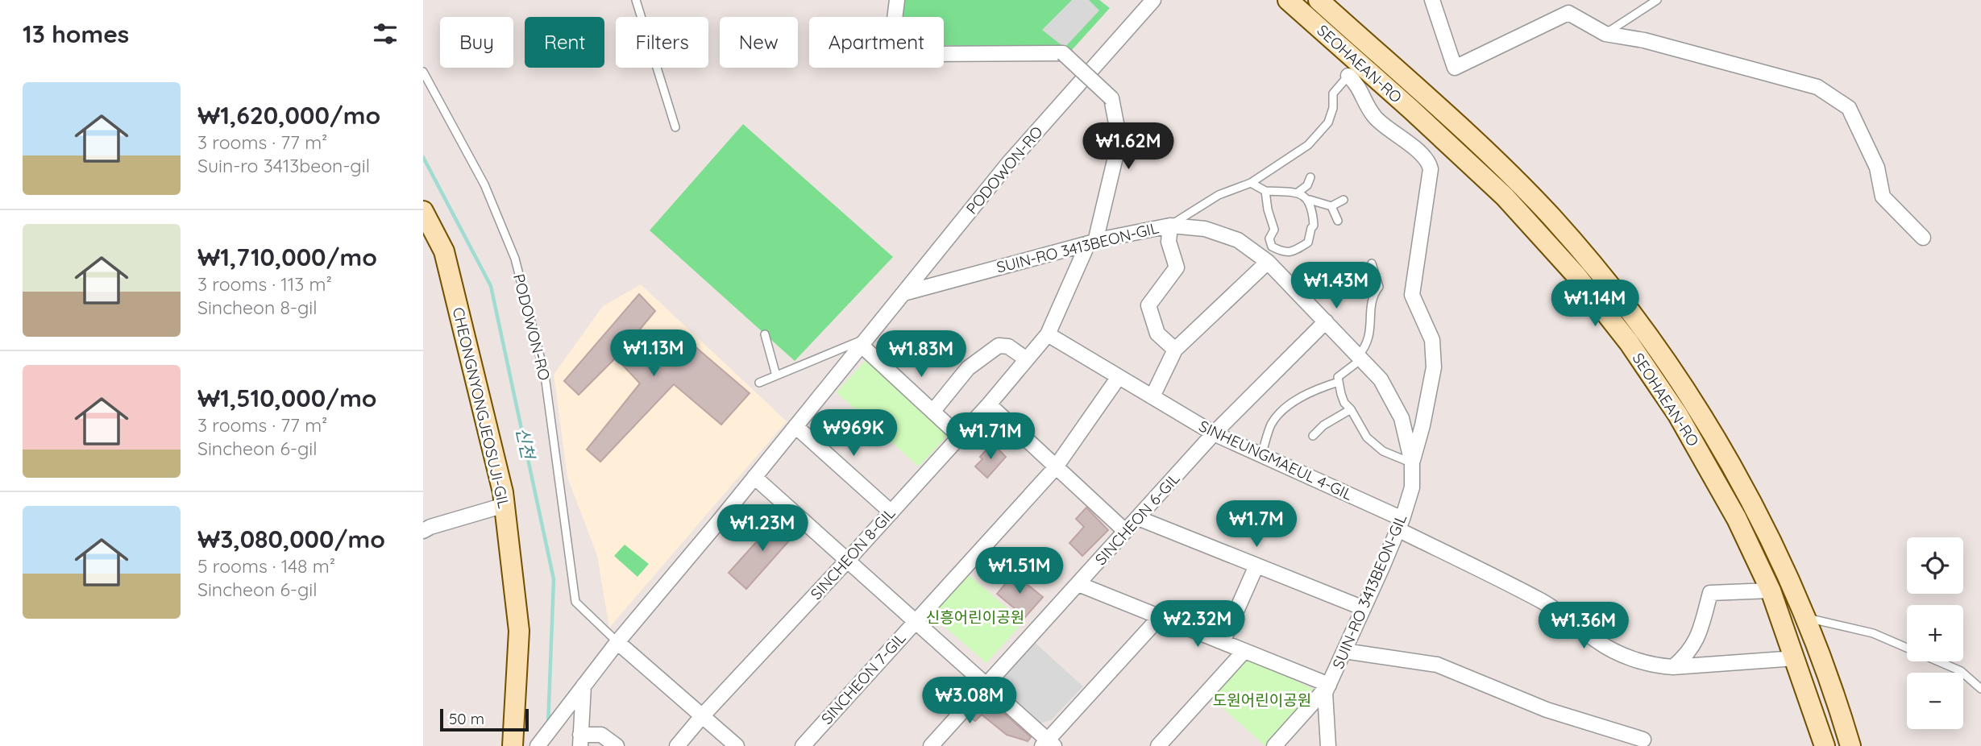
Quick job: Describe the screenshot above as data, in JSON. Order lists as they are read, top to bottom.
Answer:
{
  "streets": {
    "main road": ["SEOHAEAN-RO", "CHEONGNYONGJEOSUJI-GIL"],
    "street": [
      "PODOWON-RO",
      "SUIN-RO 3413BEON-GIL",
      "SINHEUNGMAEUL 4-GIL",
      "SINCHEON 6-GIL",
      "SINCHEON 8-GIL",
      "SINCHEON 7-GIL"
    ]
  },
  "crossings": [
    ["SEOHAEAN-RO", "SINHEUNGMAEUL 4-GIL"],
    ["PODOWON-RO", "SUIN-RO 3413BEON-GIL"],
    ["SUIN-RO 3413BEON-GIL", "SINHEUNGMAEUL 4-GIL"],
    ["SUIN-RO 3413BEON-GIL", "SINCHEON 6-GIL"],
    ["SUIN-RO 3413BEON-GIL", "SINCHEON 8-GIL"],
    ["SINHEUNGMAEUL 4-GIL", "SINCHEON 6-GIL"],
    ["SINHEUNGMAEUL 4-GIL", "SINCHEON 8-GIL"],
    ["SINHEUNGMAEUL 4-GIL", "SINCHEON 7-GIL"]
  ],
  "water": ["신천"],
  "parks": ["신흥어린이공원", "도원어린이공원"],
  "scale_bar": "50 m",
  "page": {
    "heading": "13 homes",
    "chip": [
      "Buy",
      "Rent",
      "Filters",
      "New",
      "Apartment"
    ],
    "list": [
      {
        "name": "₩1,620,000/mo",
        "note": "3 rooms · 77 m² · Suin-ro 3413beon-gil"
      },
      {
        "name": "₩1,710,000/mo",
        "note": "3 rooms · 113 m² · Sincheon 8-gil"
      },
      {
        "name": "₩1,510,000/mo",
        "note": "3 rooms · 77 m² · Sincheon 6-gil"
      },
      {
        "name": "₩3,080,000/mo",
        "note": "5 rooms · 148 m² · Sincheon 6-gil"
      }
    ],
    "price": [
      "₩1.62M",
      "₩1.43M",
      "₩1.14M",
      "₩1.13M",
      "₩1.83M",
      "₩969K",
      "₩1.71M",
      "₩1.7M",
      "₩1.23M",
      "₩1.51M",
      "₩2.32M",
      "₩1.36M",
      "₩3.08M"
    ],
    "map_buttons": ["+", "−"],
    "scale": "50 m"
  }
}
